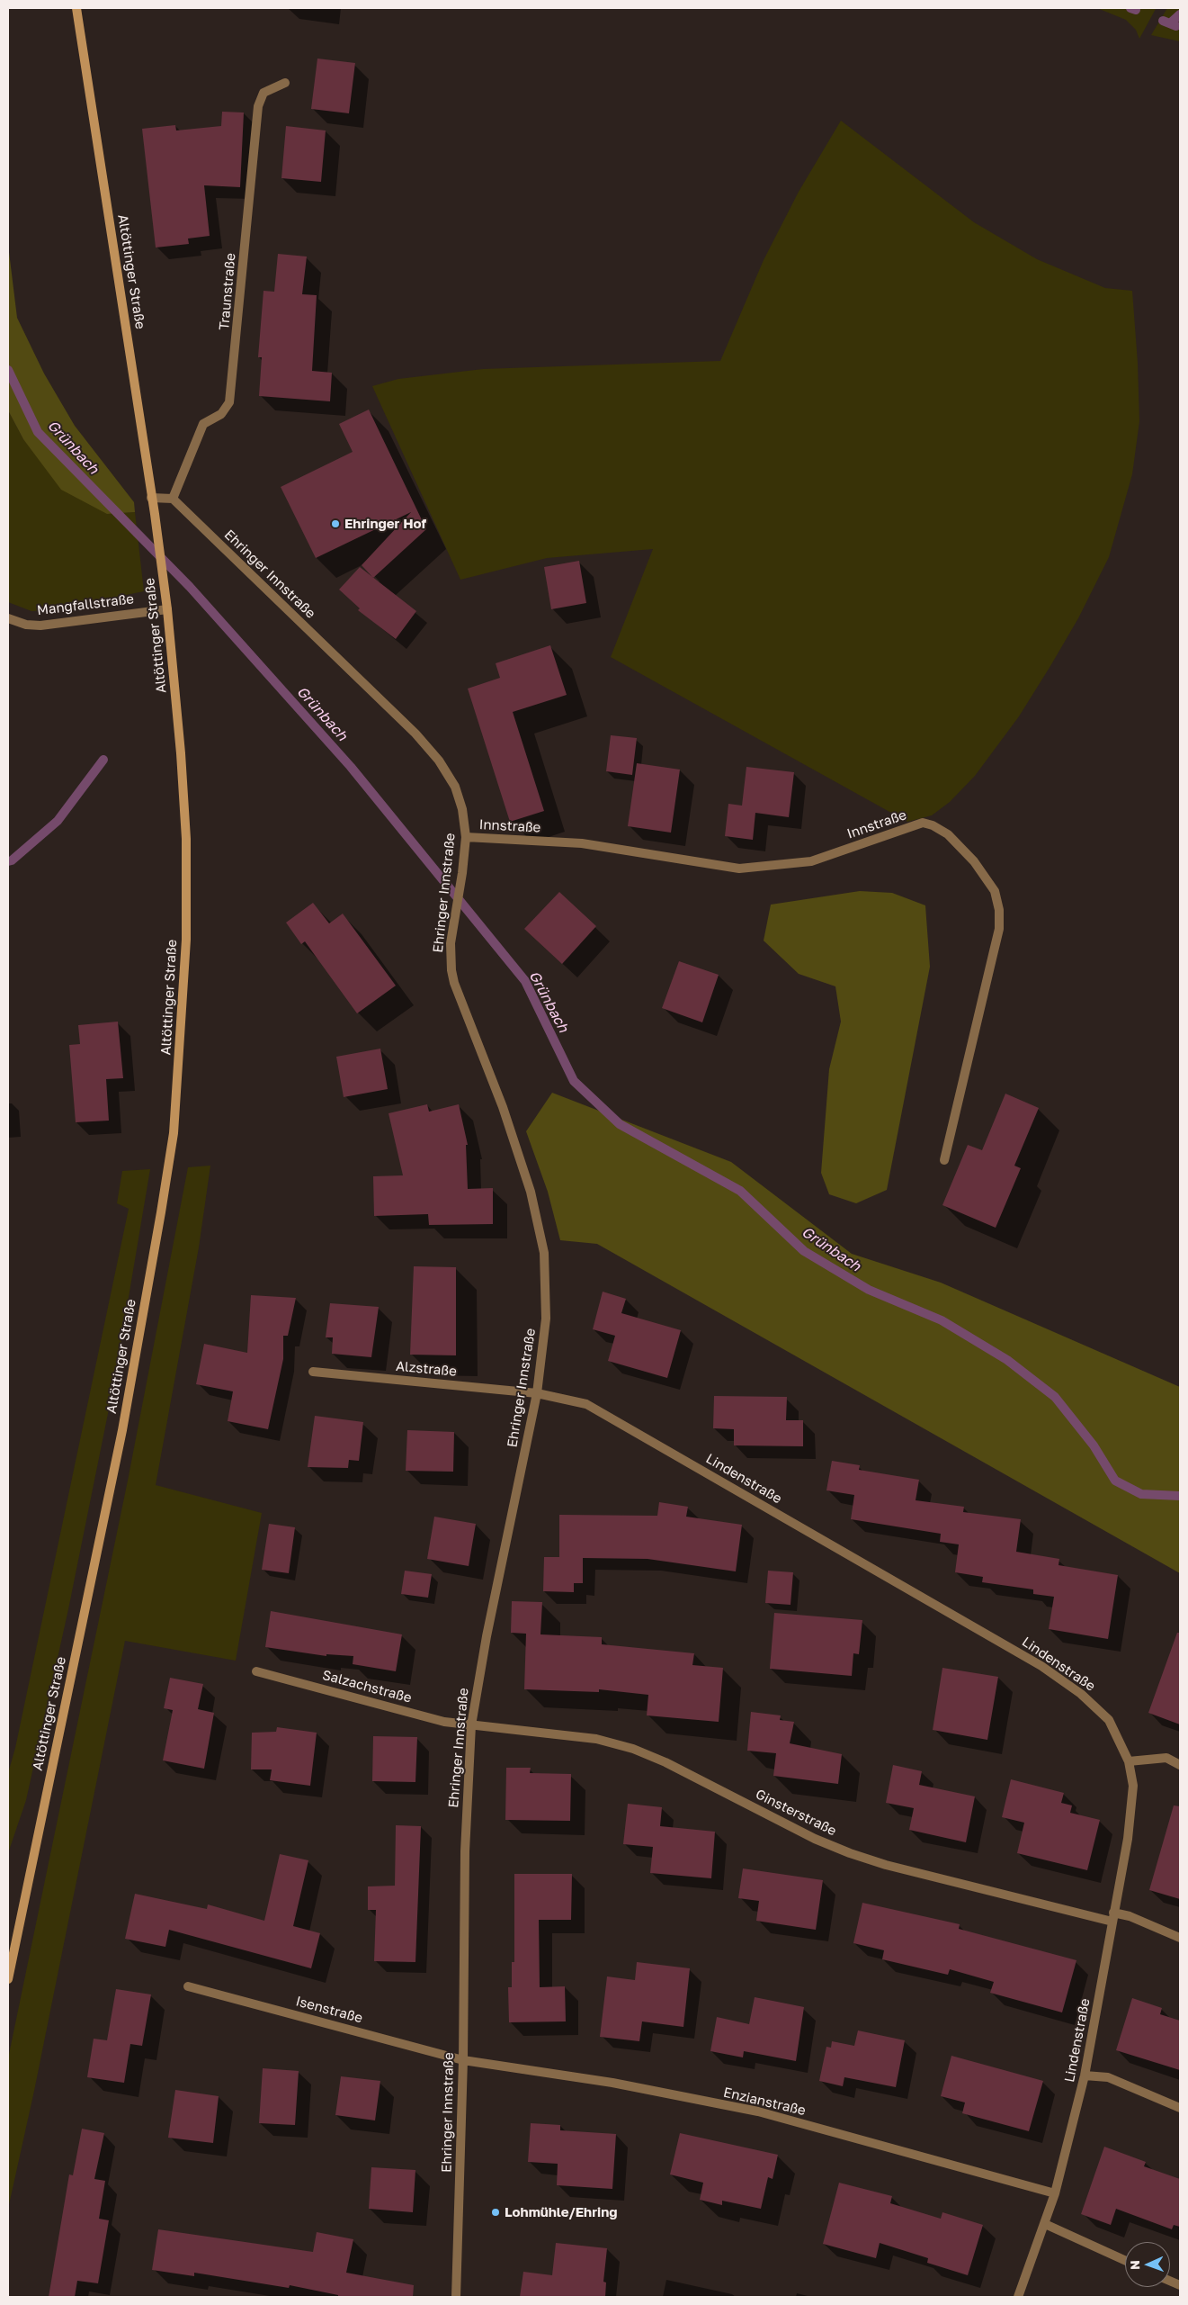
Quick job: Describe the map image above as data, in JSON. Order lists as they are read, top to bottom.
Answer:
{
  "streets": {
    "main road": ["Altöttinger Straße"],
    "street": [
      "Traunstraße",
      "Ehringer Innstraße",
      "Mangfallstraße",
      "Innstraße",
      "Alzstraße",
      "Lindenstraße",
      "Salzachstraße",
      "Ginsterstraße",
      "Isenstraße",
      "Enzianstraße"
    ]
  },
  "crossings": [
    ["Altöttinger Straße", "Mangfallstraße"],
    ["Traunstraße", "Ehringer Innstraße"],
    ["Ehringer Innstraße", "Innstraße"],
    ["Ehringer Innstraße", "Alzstraße"],
    ["Ehringer Innstraße", "Lindenstraße"],
    ["Ehringer Innstraße", "Salzachstraße"],
    ["Ehringer Innstraße", "Ginsterstraße"],
    ["Ehringer Innstraße", "Isenstraße"],
    ["Ehringer Innstraße", "Enzianstraße"],
    ["Alzstraße", "Lindenstraße"],
    ["Lindenstraße", "Ginsterstraße"],
    ["Lindenstraße", "Enzianstraße"],
    ["Salzachstraße", "Ginsterstraße"],
    ["Isenstraße", "Enzianstraße"]
  ],
  "water": ["Grünbach"],
  "places": ["Ehringer Hof", "Lohmühle/Ehring"],
  "north": "left"
}
